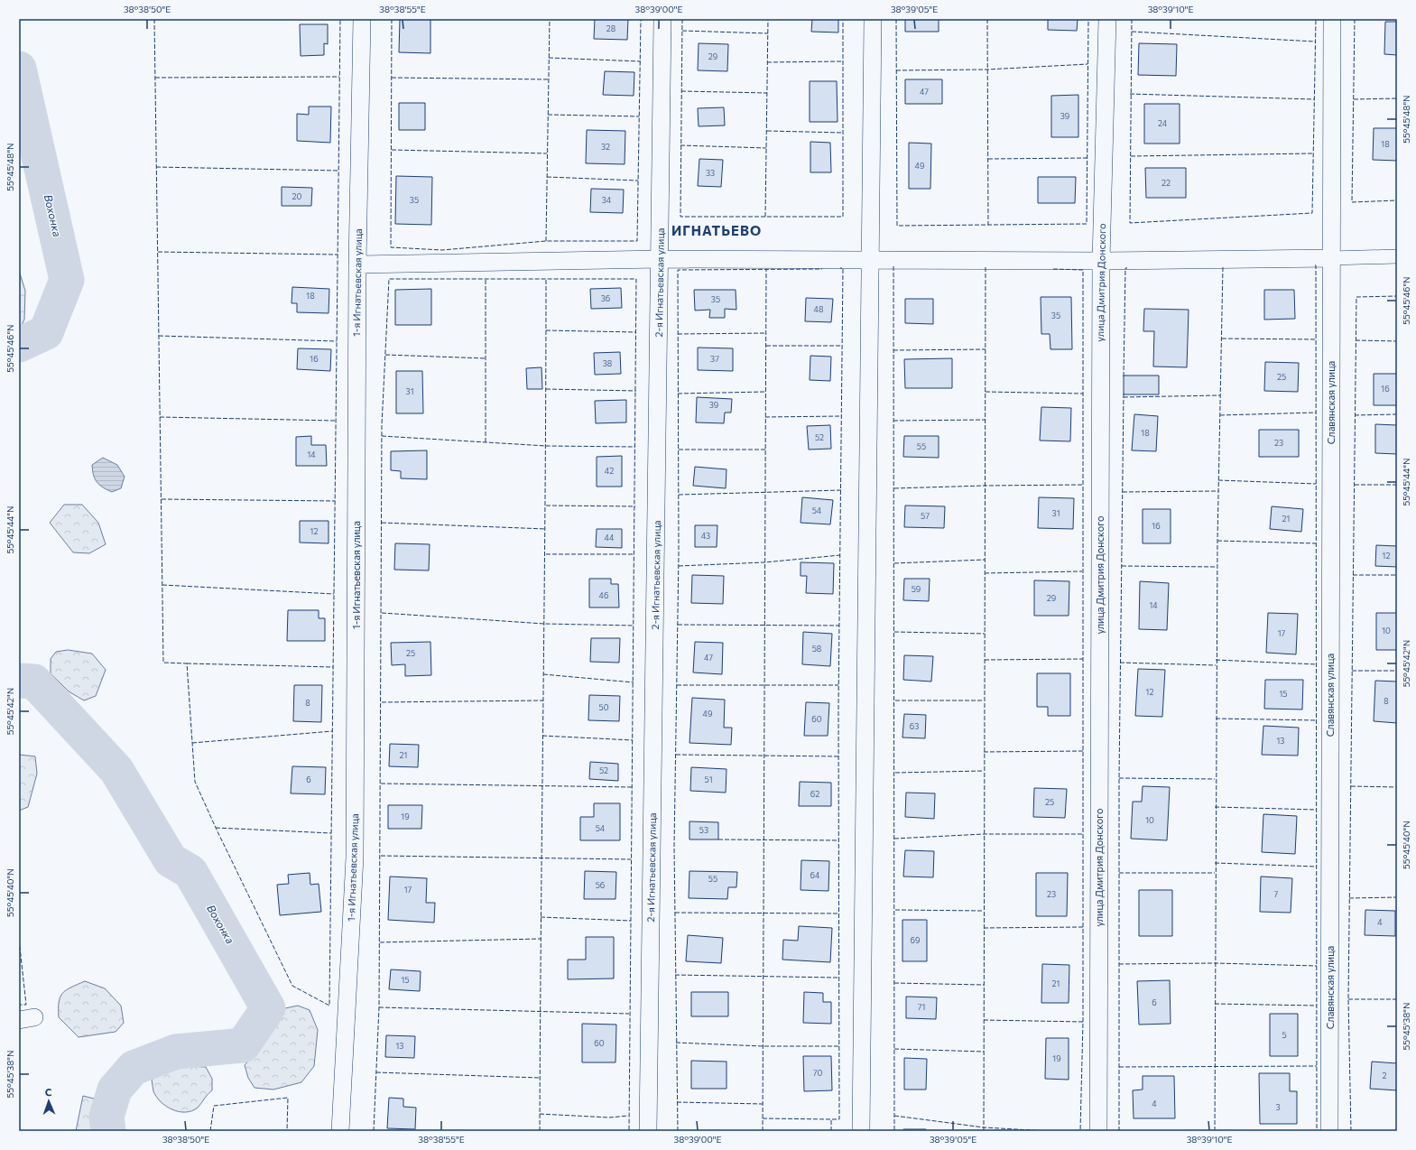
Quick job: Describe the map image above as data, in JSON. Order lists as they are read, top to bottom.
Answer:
{
  "streets": {
    "street": [
      "1-я Игнатьевская улица",
      "2-я Игнатьевская улица",
      "улица Дмитрия Донского",
      "Славянская улица"
    ]
  },
  "districts": ["ИГНАТЬЕВО"],
  "water": ["Вохонка"],
  "house_numbers": [
    "28",
    "29",
    "47",
    "39",
    "24",
    "18",
    "32",
    "49",
    "33",
    "22",
    "20",
    "35",
    "34",
    "18",
    "36",
    "35",
    "48",
    "35",
    "16",
    "37",
    "38",
    "25",
    "16",
    "31",
    "39",
    "18",
    "52",
    "23",
    "55",
    "14",
    "42",
    "54",
    "31",
    "57",
    "21",
    "16",
    "12",
    "43",
    "44",
    "12",
    "59",
    "46",
    "29",
    "14",
    "10",
    "17",
    "58",
    "25",
    "47",
    "12",
    "15",
    "8",
    "8",
    "50",
    "49",
    "60",
    "63",
    "13",
    "21",
    "52",
    "6",
    "51",
    "62",
    "25",
    "19",
    "10",
    "54",
    "53",
    "64",
    "55",
    "56",
    "17",
    "23",
    "7",
    "4",
    "69",
    "15",
    "21",
    "6",
    "71",
    "5",
    "60",
    "13",
    "19",
    "70",
    "2",
    "4",
    "3"
  ],
  "north": "top",
  "coordinates": [
    "38°38'50\"E",
    "38°38'55\"E",
    "38°39'00\"E",
    "38°39'05\"E",
    "38°39'10\"E",
    "55°45'48\"N",
    "55°45'46\"N",
    "55°45'44\"N",
    "55°45'42\"N",
    "55°45'40\"N",
    "55°45'38\"N"
  ]
}
